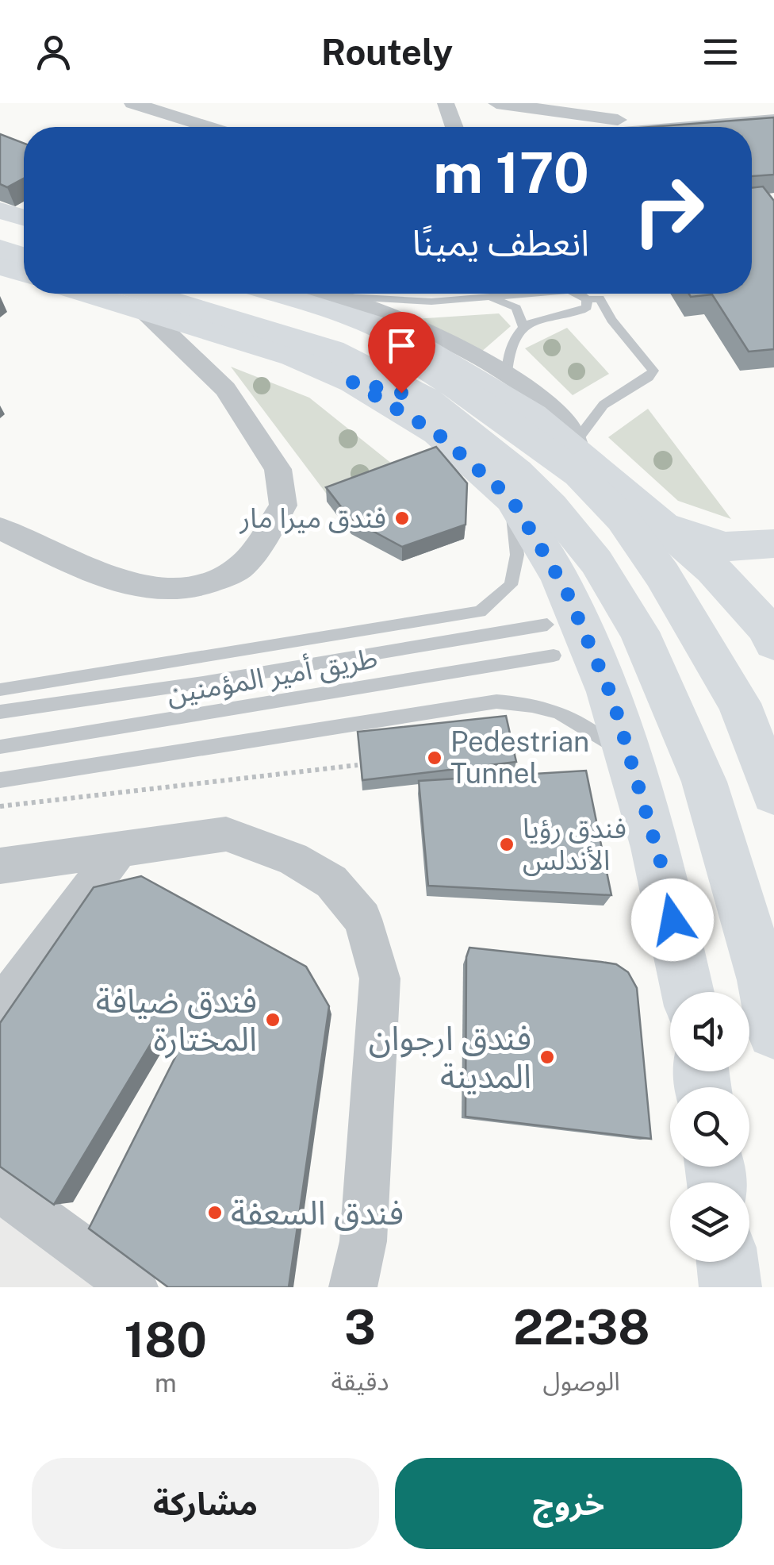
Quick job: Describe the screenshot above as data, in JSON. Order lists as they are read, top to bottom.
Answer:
{
  "streets": {
    "lane": ["طريق أمير المؤمنين"]
  },
  "places": [
    "فندق ميرا مار",
    "Pedestrian Tunnel",
    "فندق رؤيا الأندلس",
    "فندق ضيافة المختارة",
    "فندق ارجوان المدينة",
    "فندق السعفة"
  ],
  "page": {
    "header": "Routely",
    "turn": ["170 m", "انعطف يمينًا"],
    "eta": [
      "22:38",
      "الوصول",
      "3",
      "دقيقة",
      "180",
      "m"
    ],
    "buttons": ["خروج", "مشاركة"]
  }
}
